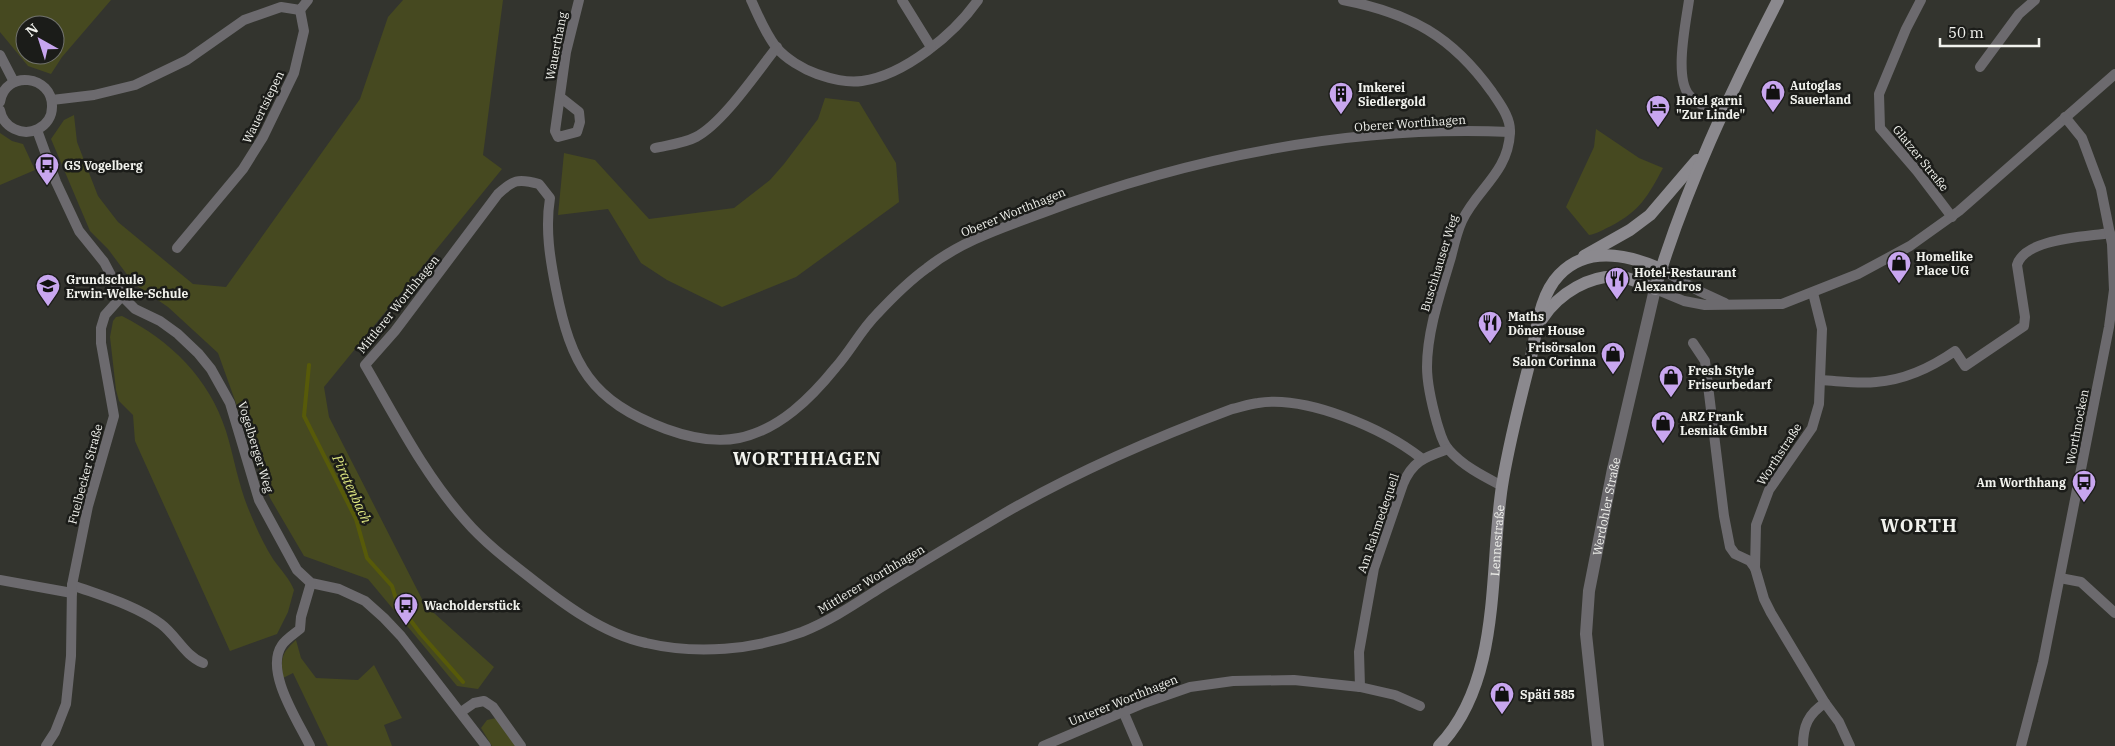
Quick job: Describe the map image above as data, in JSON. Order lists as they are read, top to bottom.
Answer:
{
  "streets": {
    "main road": ["Werdohler Straße", "Lennestraße"],
    "street": [
      "Wauerthang",
      "Wauertsiepen",
      "Oberer Worthhagen",
      "Glatzer Straße",
      "Buschhauser Weg",
      "Mittlerer Worthhagen",
      "Worthnocken",
      "Vogelberger Weg",
      "Worthstraße",
      "Fuelbecker Straße",
      "Am Rahmedequell",
      "Unterer Worthhagen"
    ]
  },
  "crossings": [
    ["Oberer Worthhagen", "Buschhauser Weg"],
    ["Oberer Worthhagen", "Mittlerer Worthhagen"],
    ["Buschhauser Weg", "Lennestraße"],
    ["Mittlerer Worthhagen", "Am Rahmedequell"],
    ["Vogelberger Weg", "Fuelbecker Straße"],
    ["Werdohler Straße", "Lennestraße"],
    ["Am Rahmedequell", "Unterer Worthhagen"]
  ],
  "districts": ["WORTHHAGEN", "WORTH"],
  "water": ["Piratenbach"],
  "places": {
    "shop": [
      "Autoglas Sauerland",
      "Homelike Place UG",
      "Frisörsalon Salon Corinna",
      "Fresh Style Friseurbedarf",
      "ARZ Frank Lesniak GmbH",
      "Späti 585"
    ],
    "building": ["Imkerei Siedlergold"],
    "hotel": ["Hotel garni \"Zur Linde\""],
    "bus stop": ["GS Vogelberg", "Am Worthhang", "Wacholderstück"],
    "restaurant": ["Hotel-Restaurant Alexandros", "Maths Döner House"],
    "school or university": ["Grundschule Erwin-Welke-Schule"]
  },
  "scale_bar": "50 m",
  "north": "top left"
}
